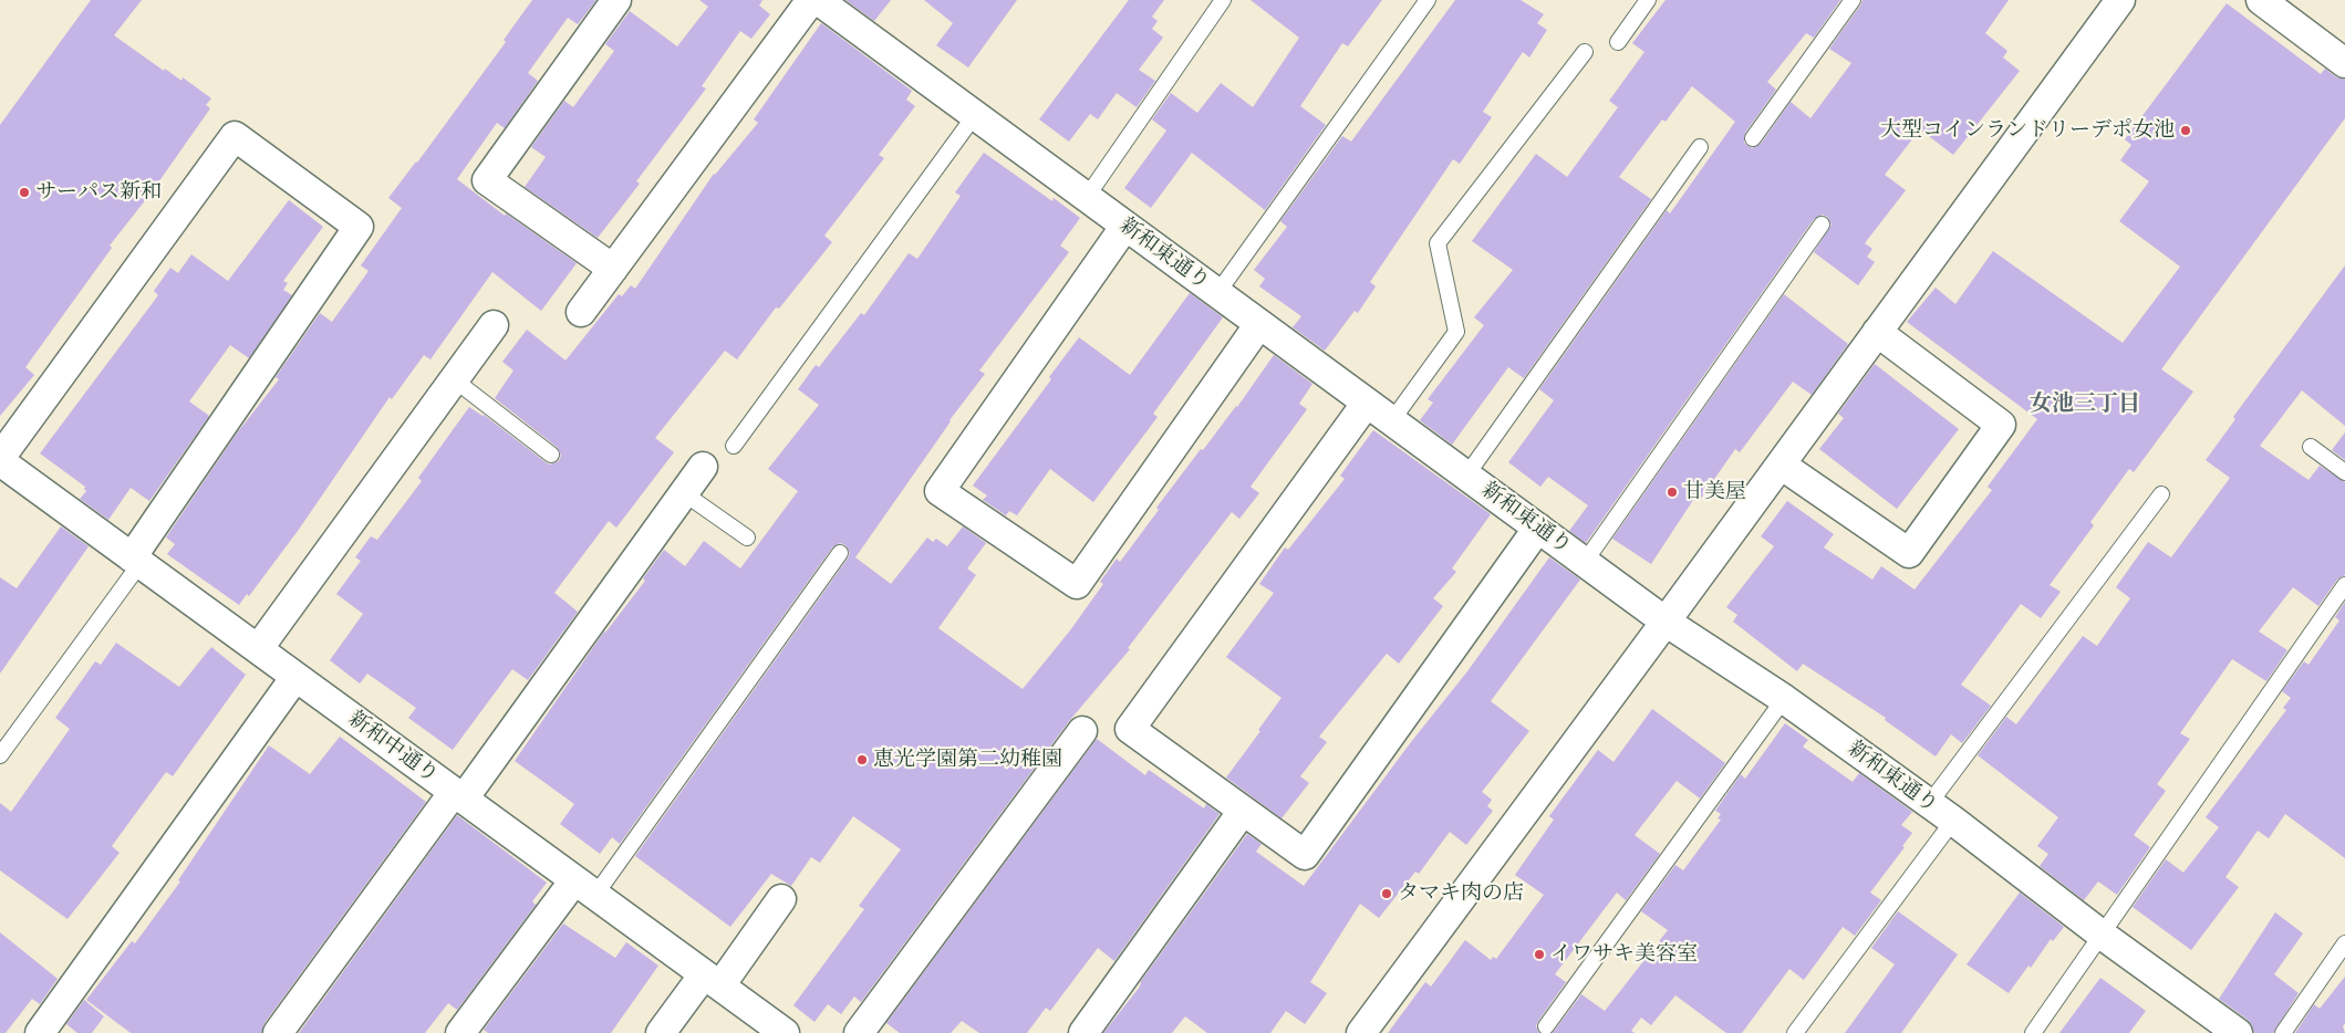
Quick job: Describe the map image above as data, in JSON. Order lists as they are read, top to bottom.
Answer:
{
  "streets": {
    "street": ["新和東通り", "新和中通り"]
  },
  "districts": ["女池三丁目"],
  "places": [
    "大型コインランドリーデポ女池",
    "サーパス新和",
    "甘美屋",
    "恵光学園第二幼稚園",
    "タマキ肉の店",
    "イワサキ美容室"
  ]
}
